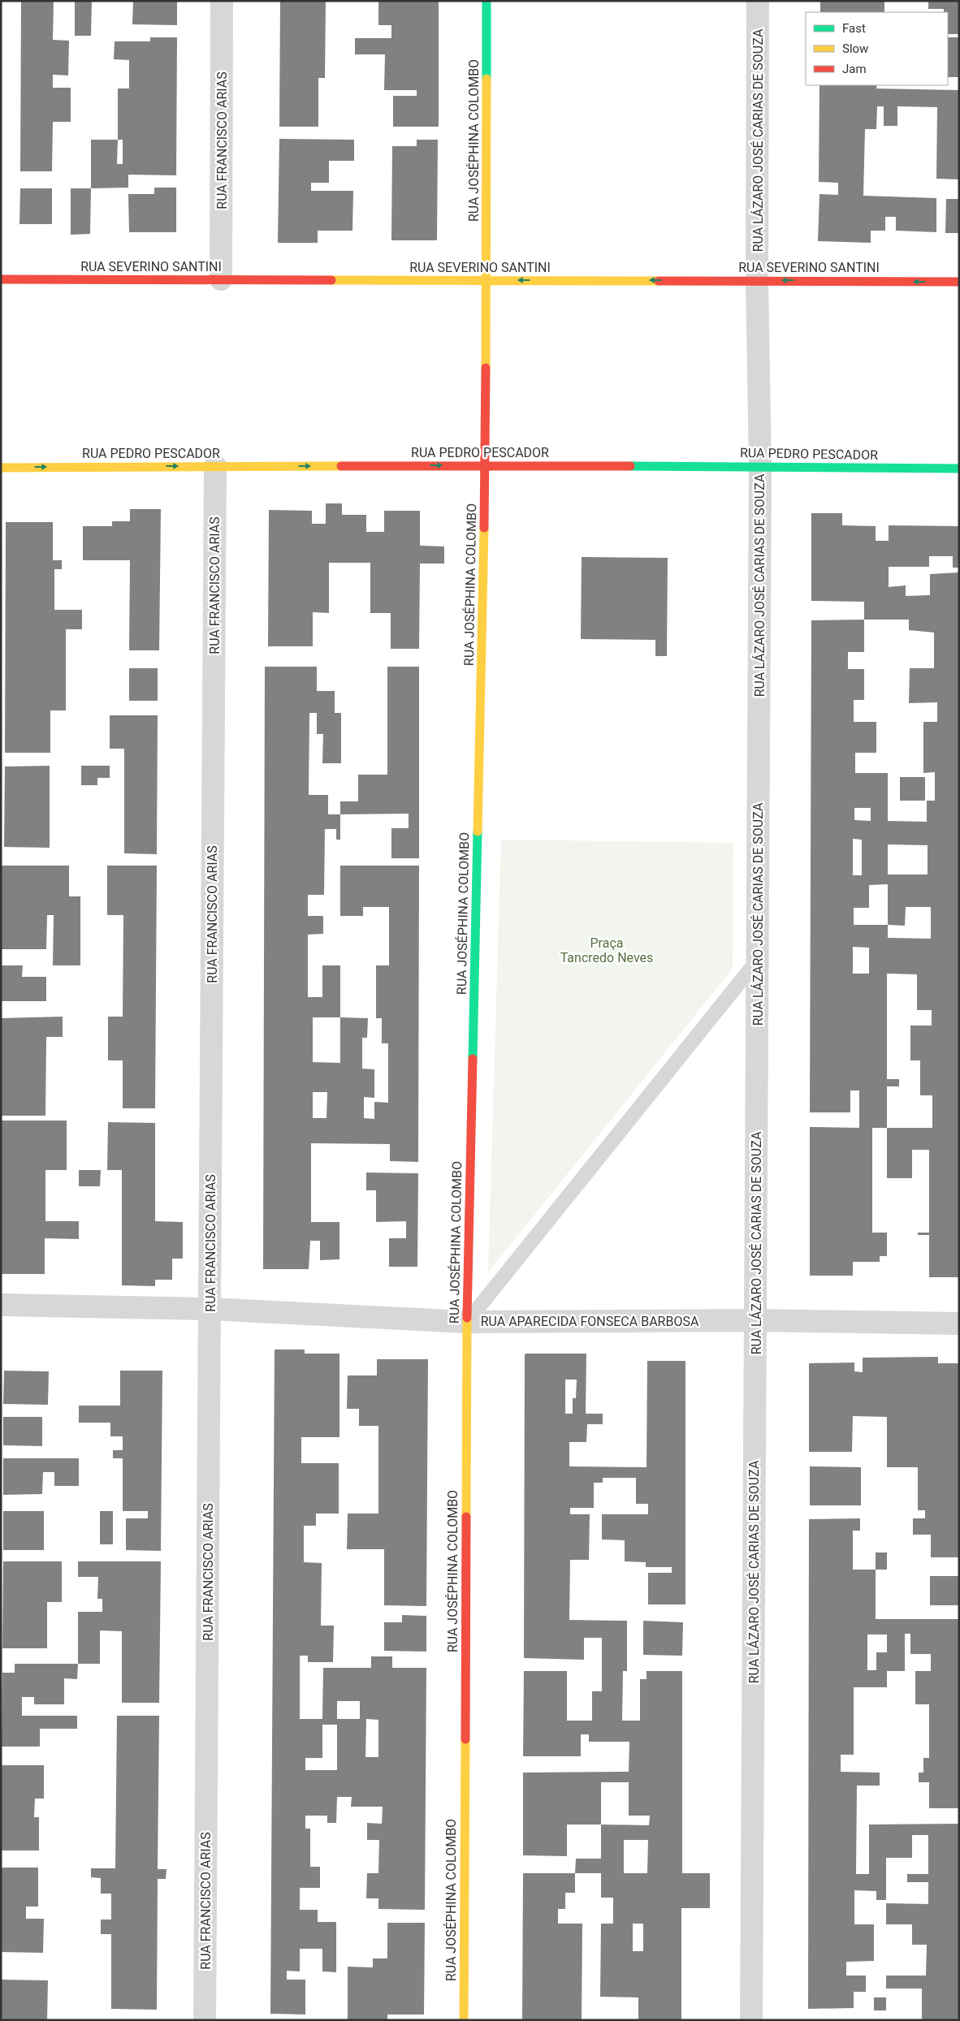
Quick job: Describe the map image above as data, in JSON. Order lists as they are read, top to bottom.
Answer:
{
  "streets": {
    "street": [
      "RUA FRANCISCO ARIAS",
      "RUA JOSÉPHINA COLOMBO",
      "RUA LÁZARO JOSÉ CARIAS DE SOUZA",
      "RUA SEVERINO SANTINI",
      "RUA PEDRO PESCADOR",
      "RUA APARECIDA FONSECA BARBOSA"
    ]
  },
  "crossings": [
    ["RUA FRANCISCO ARIAS", "RUA SEVERINO SANTINI"],
    ["RUA FRANCISCO ARIAS", "RUA PEDRO PESCADOR"],
    ["RUA FRANCISCO ARIAS", "RUA APARECIDA FONSECA BARBOSA"],
    ["RUA JOSÉPHINA COLOMBO", "RUA SEVERINO SANTINI"],
    ["RUA JOSÉPHINA COLOMBO", "RUA PEDRO PESCADOR"],
    ["RUA JOSÉPHINA COLOMBO", "RUA APARECIDA FONSECA BARBOSA"],
    ["RUA LÁZARO JOSÉ CARIAS DE SOUZA", "RUA SEVERINO SANTINI"],
    ["RUA LÁZARO JOSÉ CARIAS DE SOUZA", "RUA PEDRO PESCADOR"],
    ["RUA LÁZARO JOSÉ CARIAS DE SOUZA", "RUA APARECIDA FONSECA BARBOSA"]
  ],
  "one_way": ["RUA SEVERINO SANTINI", "RUA PEDRO PESCADOR"],
  "parks": ["Praça Tancredo Neves"],
  "legend": ["Fast", "Slow", "Jam"]
}
